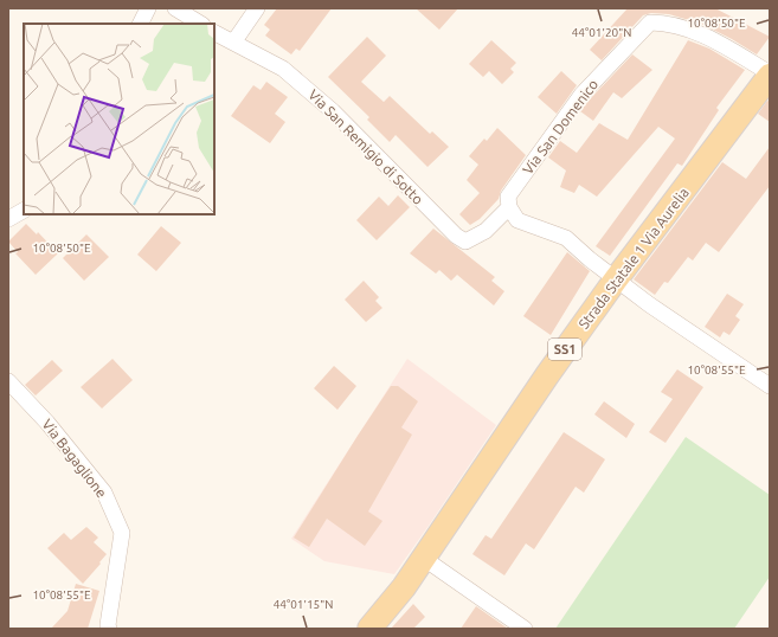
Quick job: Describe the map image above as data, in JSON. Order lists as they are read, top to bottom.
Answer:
{
  "streets": {
    "main road": ["Strada Statale 1 Via Aurelia", "SS1"],
    "street": ["Via San Domenico", "Via San Remigio di Sotto", "Via Bagaglione"]
  },
  "crossings": [
    ["Via San Domenico", "Via San Remigio di Sotto"],
    ["Via San Domenico", "Strada Statale 1 Via Aurelia"]
  ],
  "coordinates": [
    "10°08'50\"E",
    "44°01'20\"N",
    "10°08'55\"E",
    "44°01'15\"N"
  ]
}
